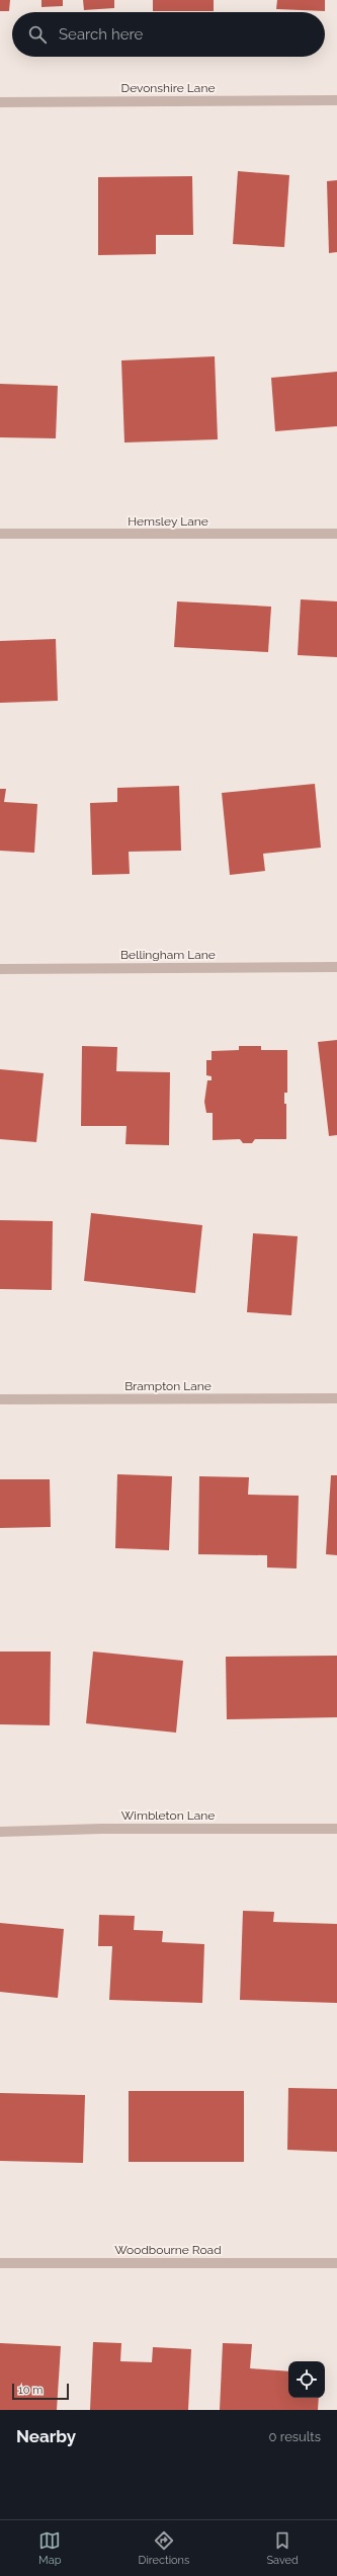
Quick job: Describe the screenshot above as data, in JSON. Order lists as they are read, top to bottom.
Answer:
{
  "streets": {
    "street": [
      "Devonshire Lane",
      "Hemsley Lane",
      "Bellingham Lane",
      "Brampton Lane",
      "Wimbleton Lane",
      "Woodbourne Road"
    ]
  },
  "scale_bar": "10 m",
  "page": {
    "search": "Search here",
    "scale": "10 m",
    "heading": ["Nearby", "0 results"],
    "nav": ["Map", "Directions", "Saved"]
  }
}
